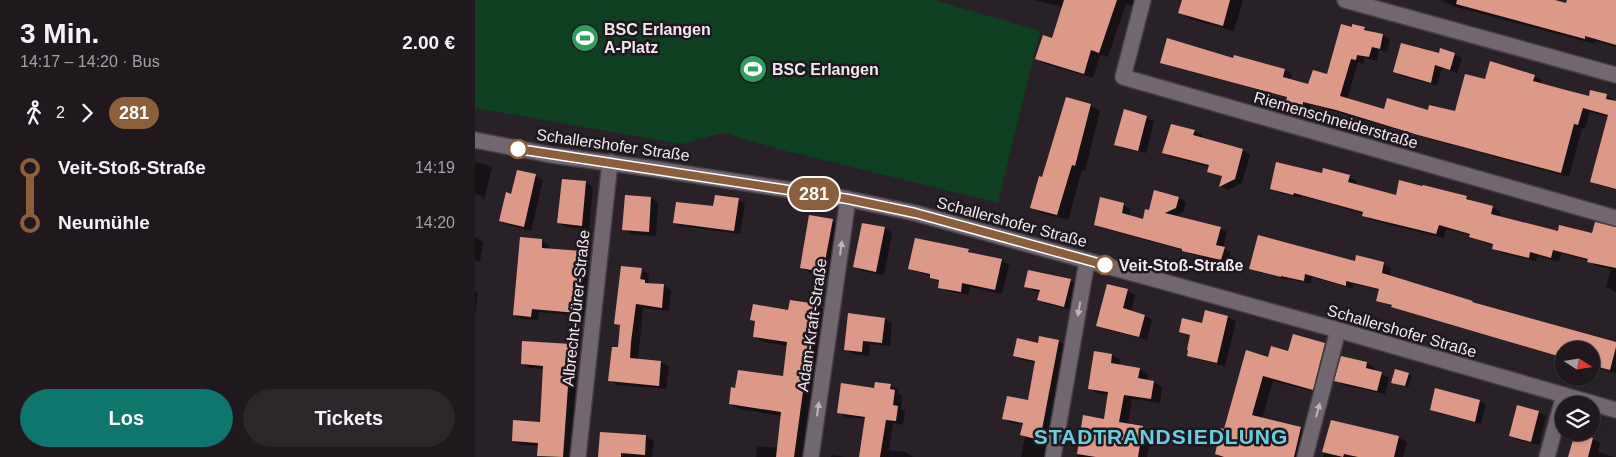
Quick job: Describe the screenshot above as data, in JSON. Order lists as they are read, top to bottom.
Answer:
{
  "streets": {
    "street": [
      "Riemenschneiderstraße",
      "Schallershofer Straße",
      "Albrecht-Dürer-Straße",
      "Adam-Kraft-Straße"
    ]
  },
  "crossings": [
    ["Schallershofer Straße", "Albrecht-Dürer-Straße"],
    ["Schallershofer Straße", "Adam-Kraft-Straße"]
  ],
  "one_way": ["Adam-Kraft-Straße"],
  "districts": ["STADTRANDSIEDLUNG"],
  "places": {
    "sports": ["BSC Erlangen A-Platz", "BSC Erlangen"],
    "other": ["Veit-Stoß-Straße"]
  },
  "lines": ["bus line 281"],
  "north": "right",
  "page": {
    "heading": ["3 Min.", "14:17 – 14:20 · Bus", "2.00 €"],
    "on_map": "281",
    "legs": ["2", "281"],
    "list": [
      {
        "name": "Veit-Stoß-Straße",
        "value": "14:19"
      },
      {
        "name": "Neumühle",
        "value": "14:20"
      }
    ],
    "buttons": ["Los", "Tickets"]
  }
}
